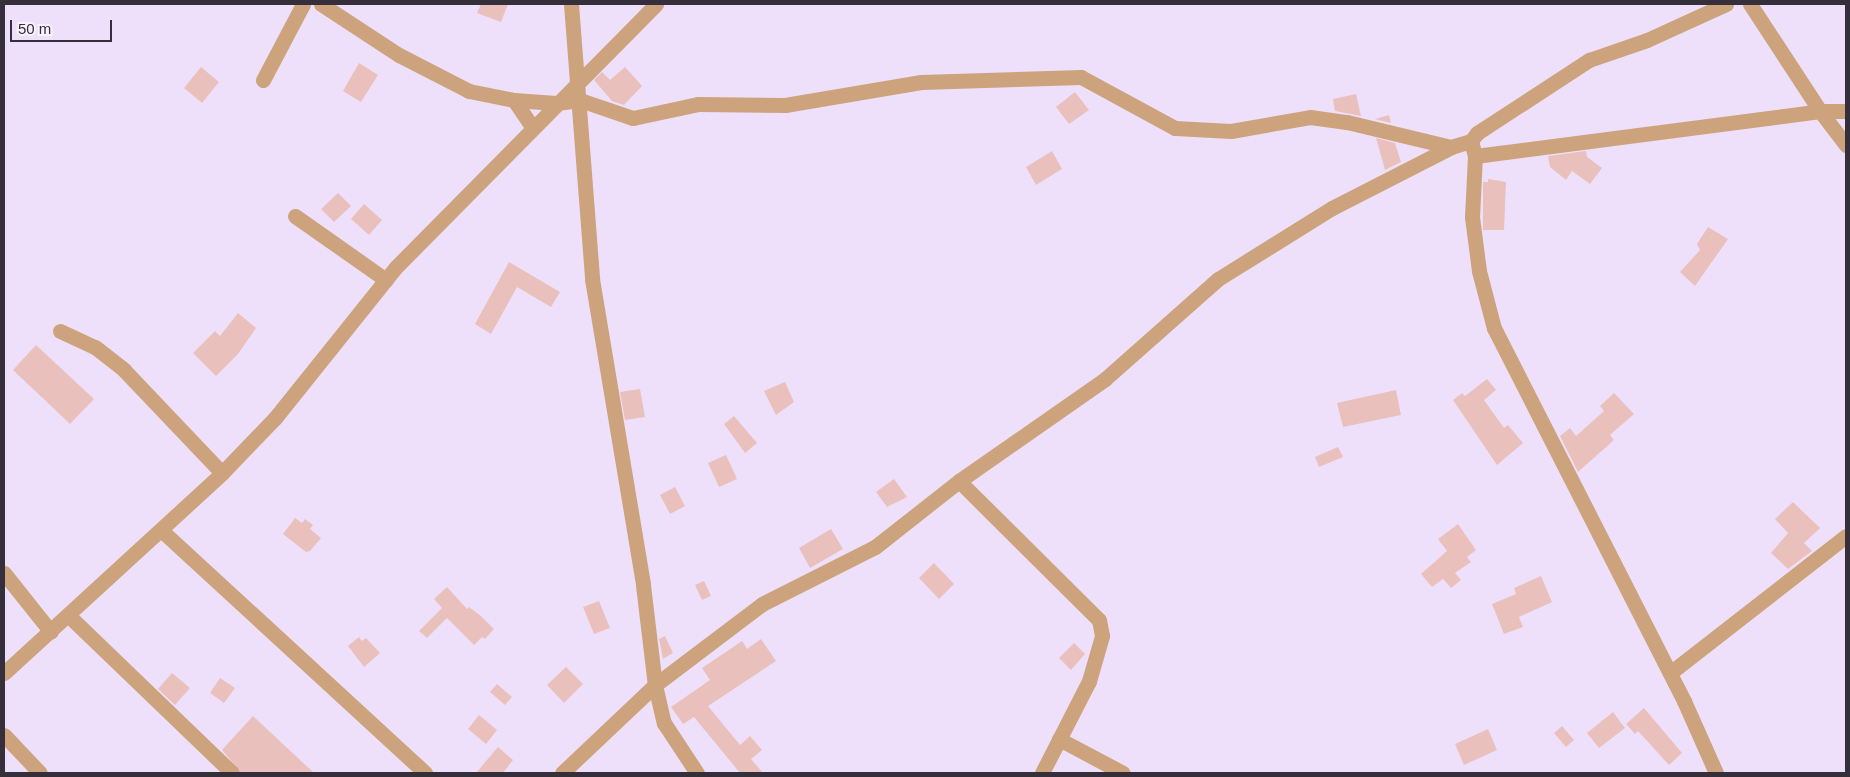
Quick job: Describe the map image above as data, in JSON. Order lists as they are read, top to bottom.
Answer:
{
  "scale_bar": "50 m"
}
